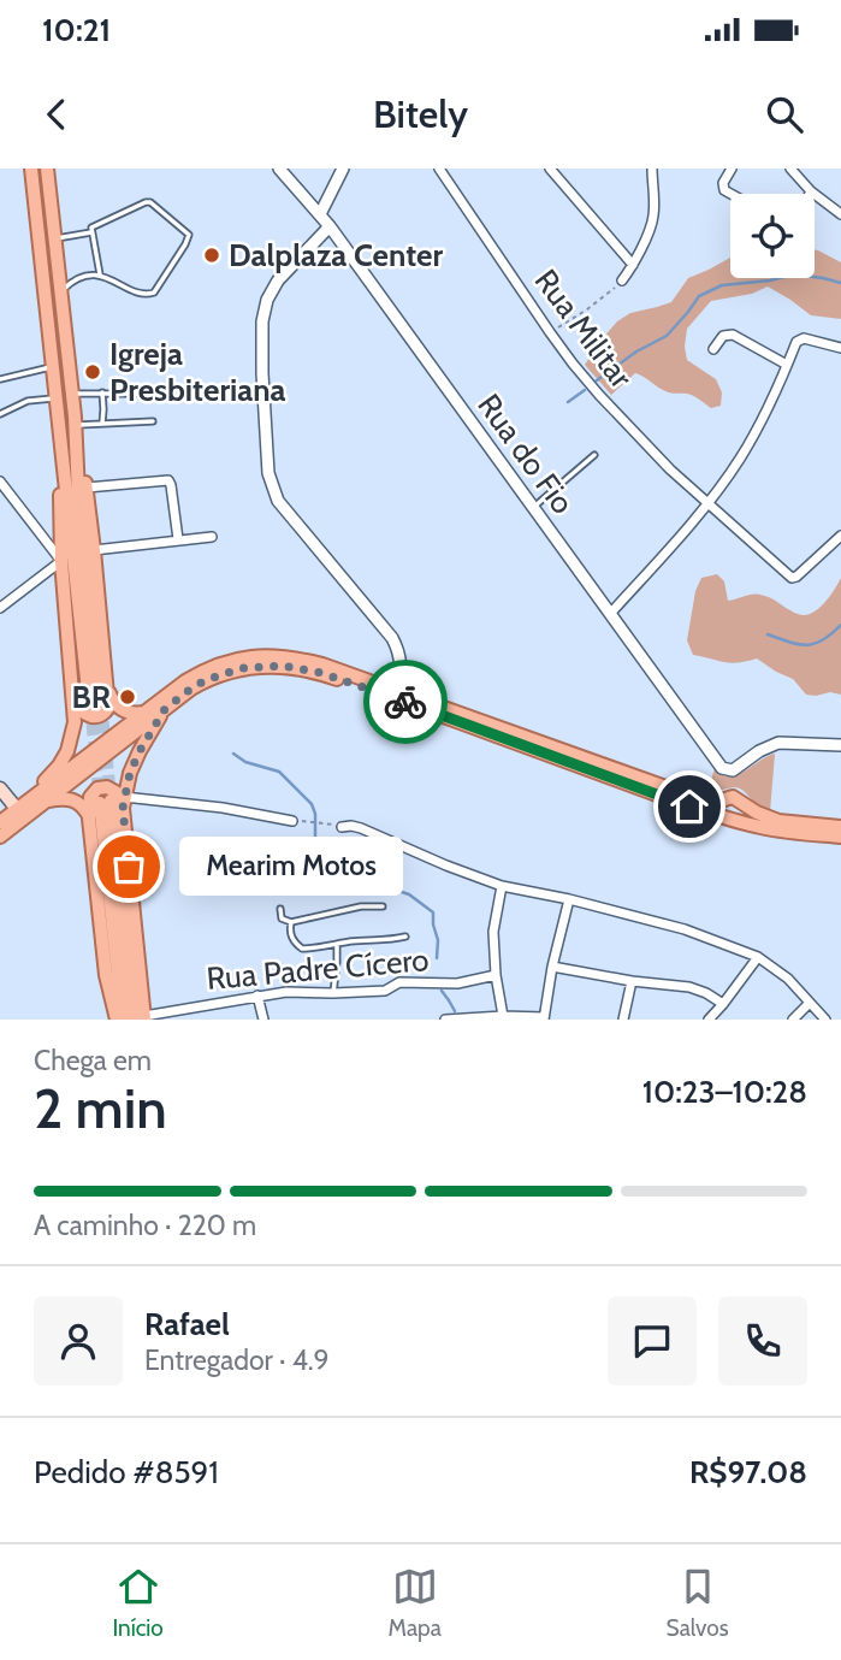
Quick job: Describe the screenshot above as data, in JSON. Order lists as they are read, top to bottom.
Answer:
{
  "streets": {
    "street": ["Rua Militar", "Rua do Fio", "Rua Padre Cícero"]
  },
  "places": [
    "Dalplaza Center",
    "Igreja Presbiteriana",
    "BR",
    "Mearim Motos"
  ],
  "page": {
    "status": "10:21",
    "header": "Bitely",
    "bubble": "Mearim Motos",
    "heading": ["2 min", "Chega em", "10:23–10:28"],
    "panel": [
      "Rafael",
      "Entregador · 4.9",
      "Pedido #8591",
      "R$97.08"
    ],
    "bar": "A caminho · 220 m",
    "tabs": ["Início", "Mapa", "Salvos"]
  }
}
